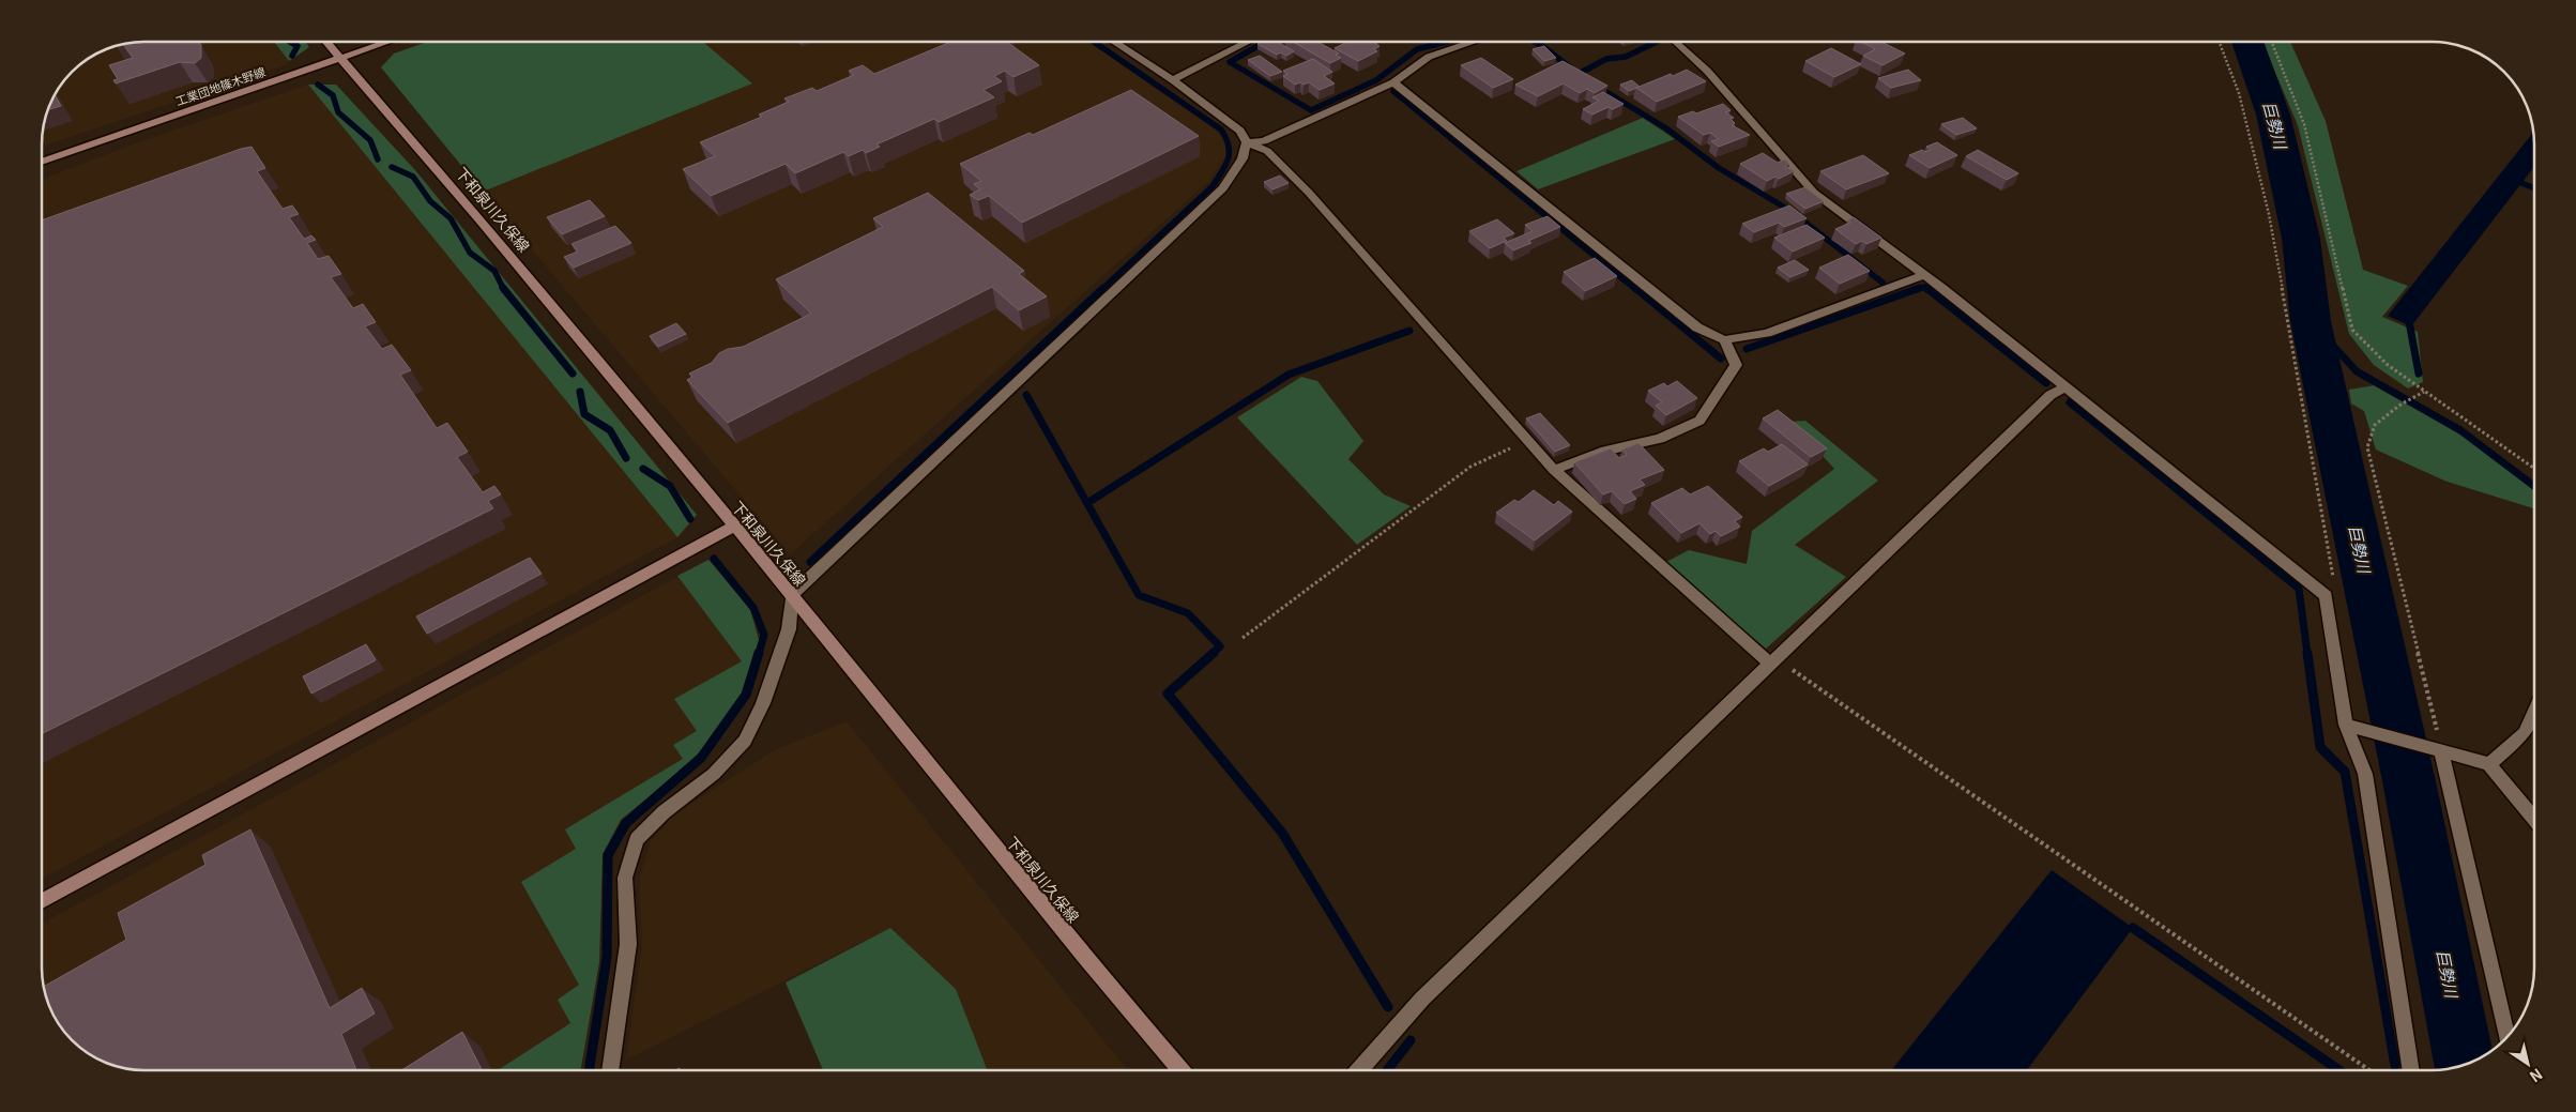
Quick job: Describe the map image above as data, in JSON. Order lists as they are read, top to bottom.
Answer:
{
  "streets": {
    "street": ["工業団地篠木野線", "下和泉川久保線"]
  },
  "crossings": [
    ["工業団地篠木野線", "下和泉川久保線"]
  ],
  "water": ["巨勢川"],
  "north": "bottom right"
}
